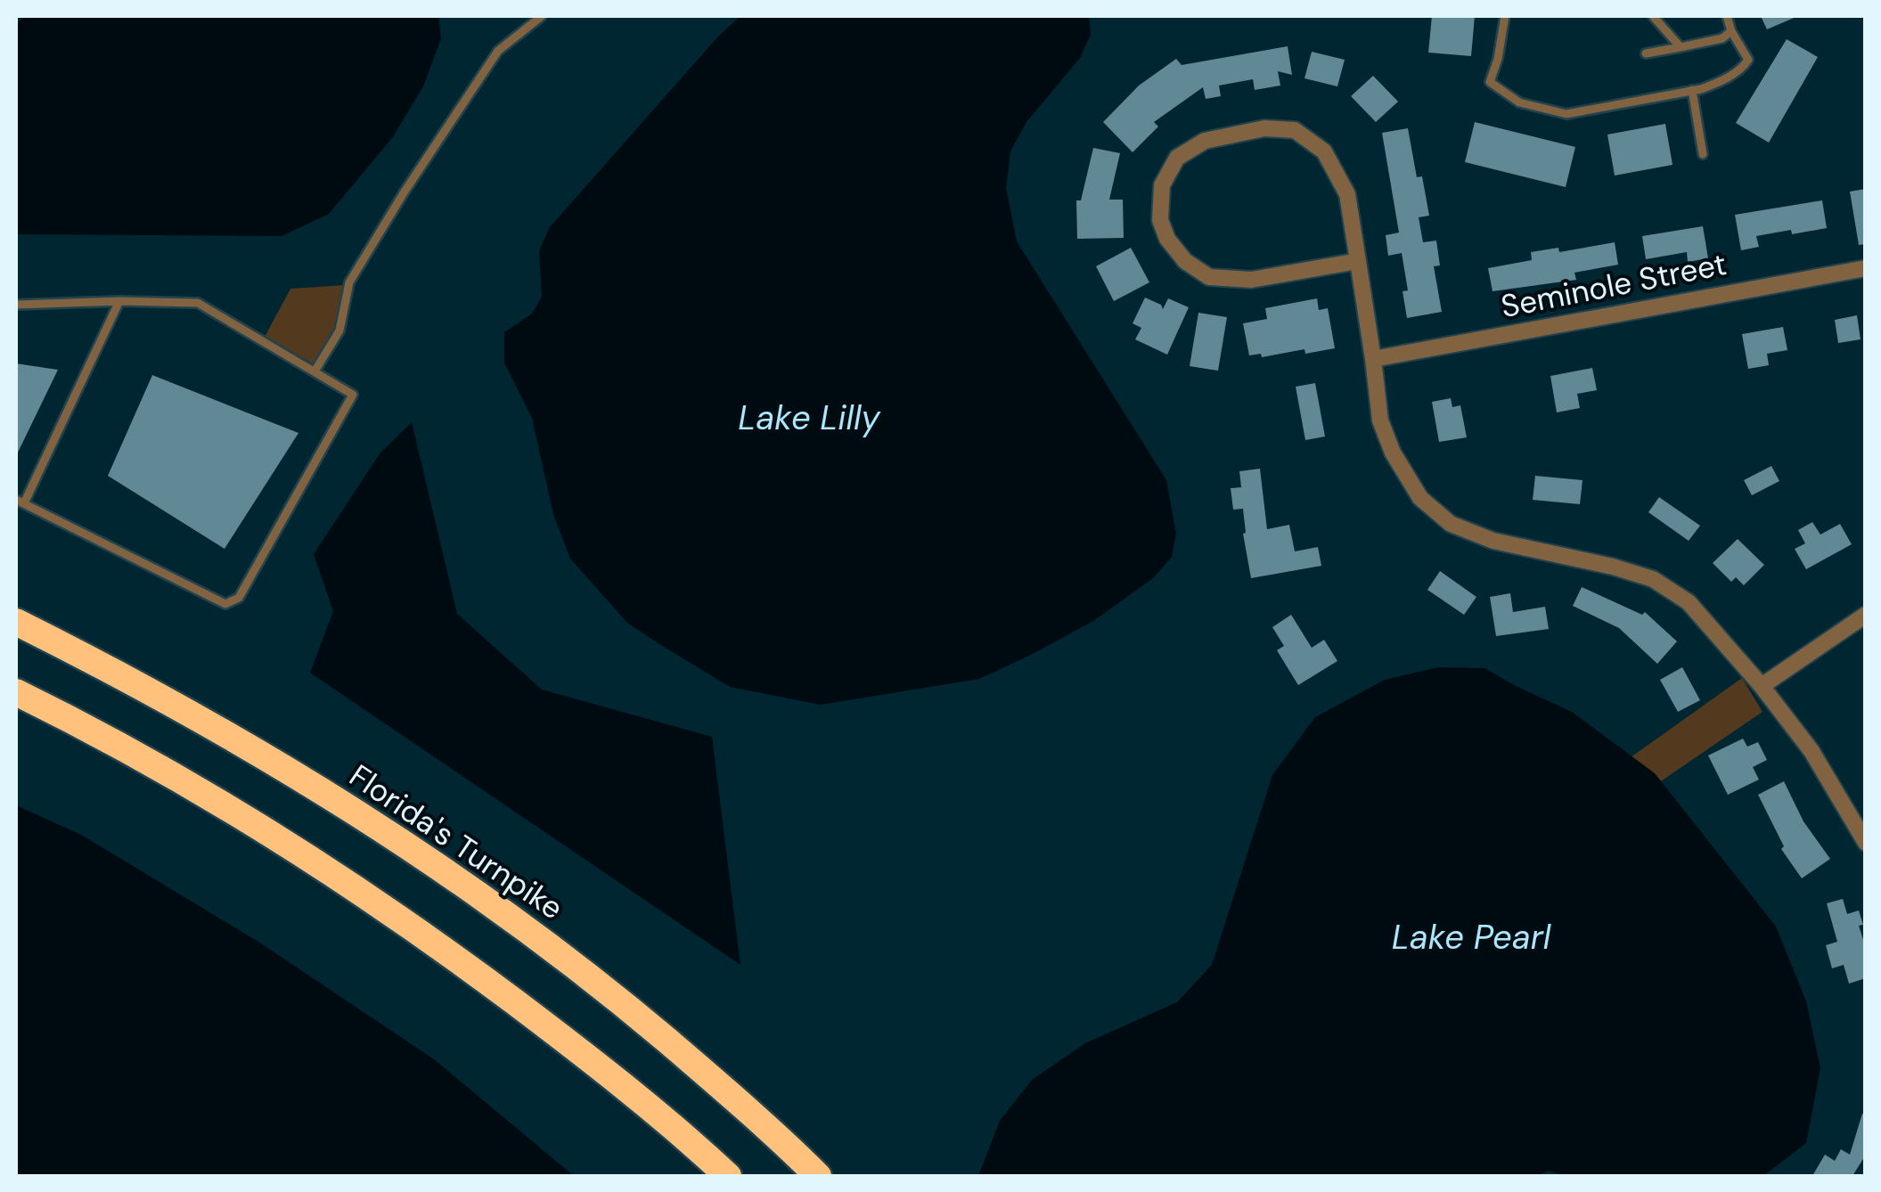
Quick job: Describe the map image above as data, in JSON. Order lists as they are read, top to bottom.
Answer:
{
  "streets": {
    "highway": ["Florida's Turnpike"],
    "street": ["Seminole Street"]
  },
  "water": ["Lake Lilly", "Lake Pearl"]
}
